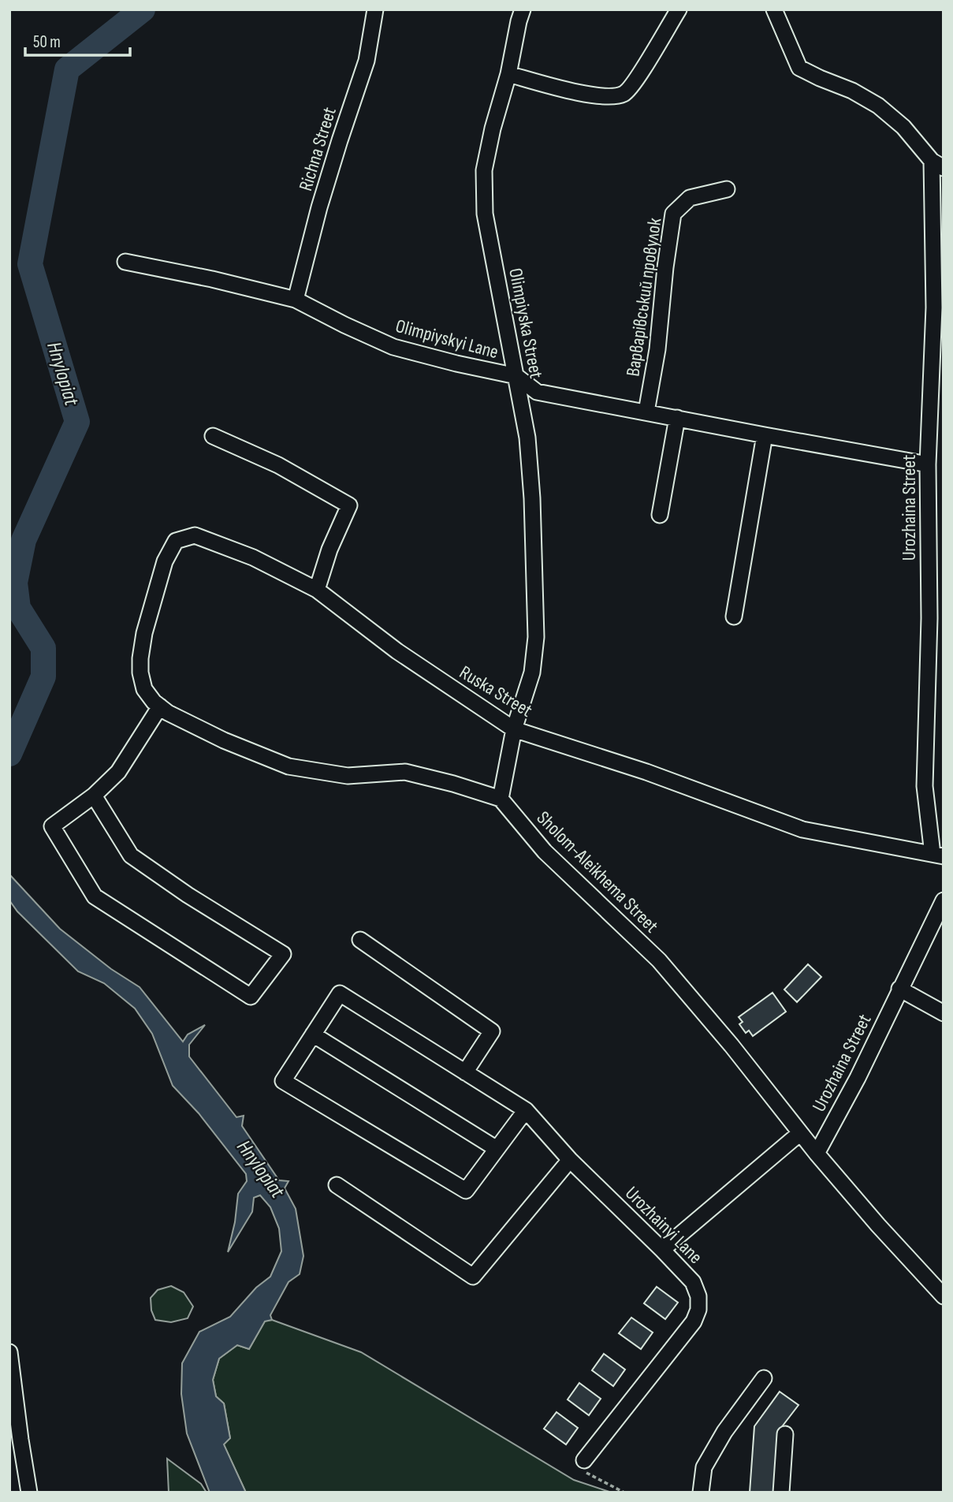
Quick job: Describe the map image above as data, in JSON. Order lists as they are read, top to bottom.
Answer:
{
  "streets": {
    "street": [
      "Richna Street",
      "Варварівський провулок",
      "Olimpiyska Street",
      "Olimpiyskyi Lane",
      "Urozhaina Street",
      "Ruska Street",
      "Sholom-Aleikhema Street",
      "Urozhainyi Lane"
    ]
  },
  "crossings": [
    ["Richna Street", "Olimpiyskyi Lane"],
    ["Варварівський провулок", "Olimpiyskyi Lane"],
    ["Olimpiyska Street", "Olimpiyskyi Lane"],
    ["Olimpiyska Street", "Ruska Street"],
    ["Olimpiyska Street", "Sholom-Aleikhema Street"],
    ["Olimpiyskyi Lane", "Urozhaina Street"],
    ["Urozhaina Street", "Ruska Street"],
    ["Urozhaina Street", "Sholom-Aleikhema Street"]
  ],
  "water": ["Hnylopiat"],
  "scale_bar": "50 m"
}
